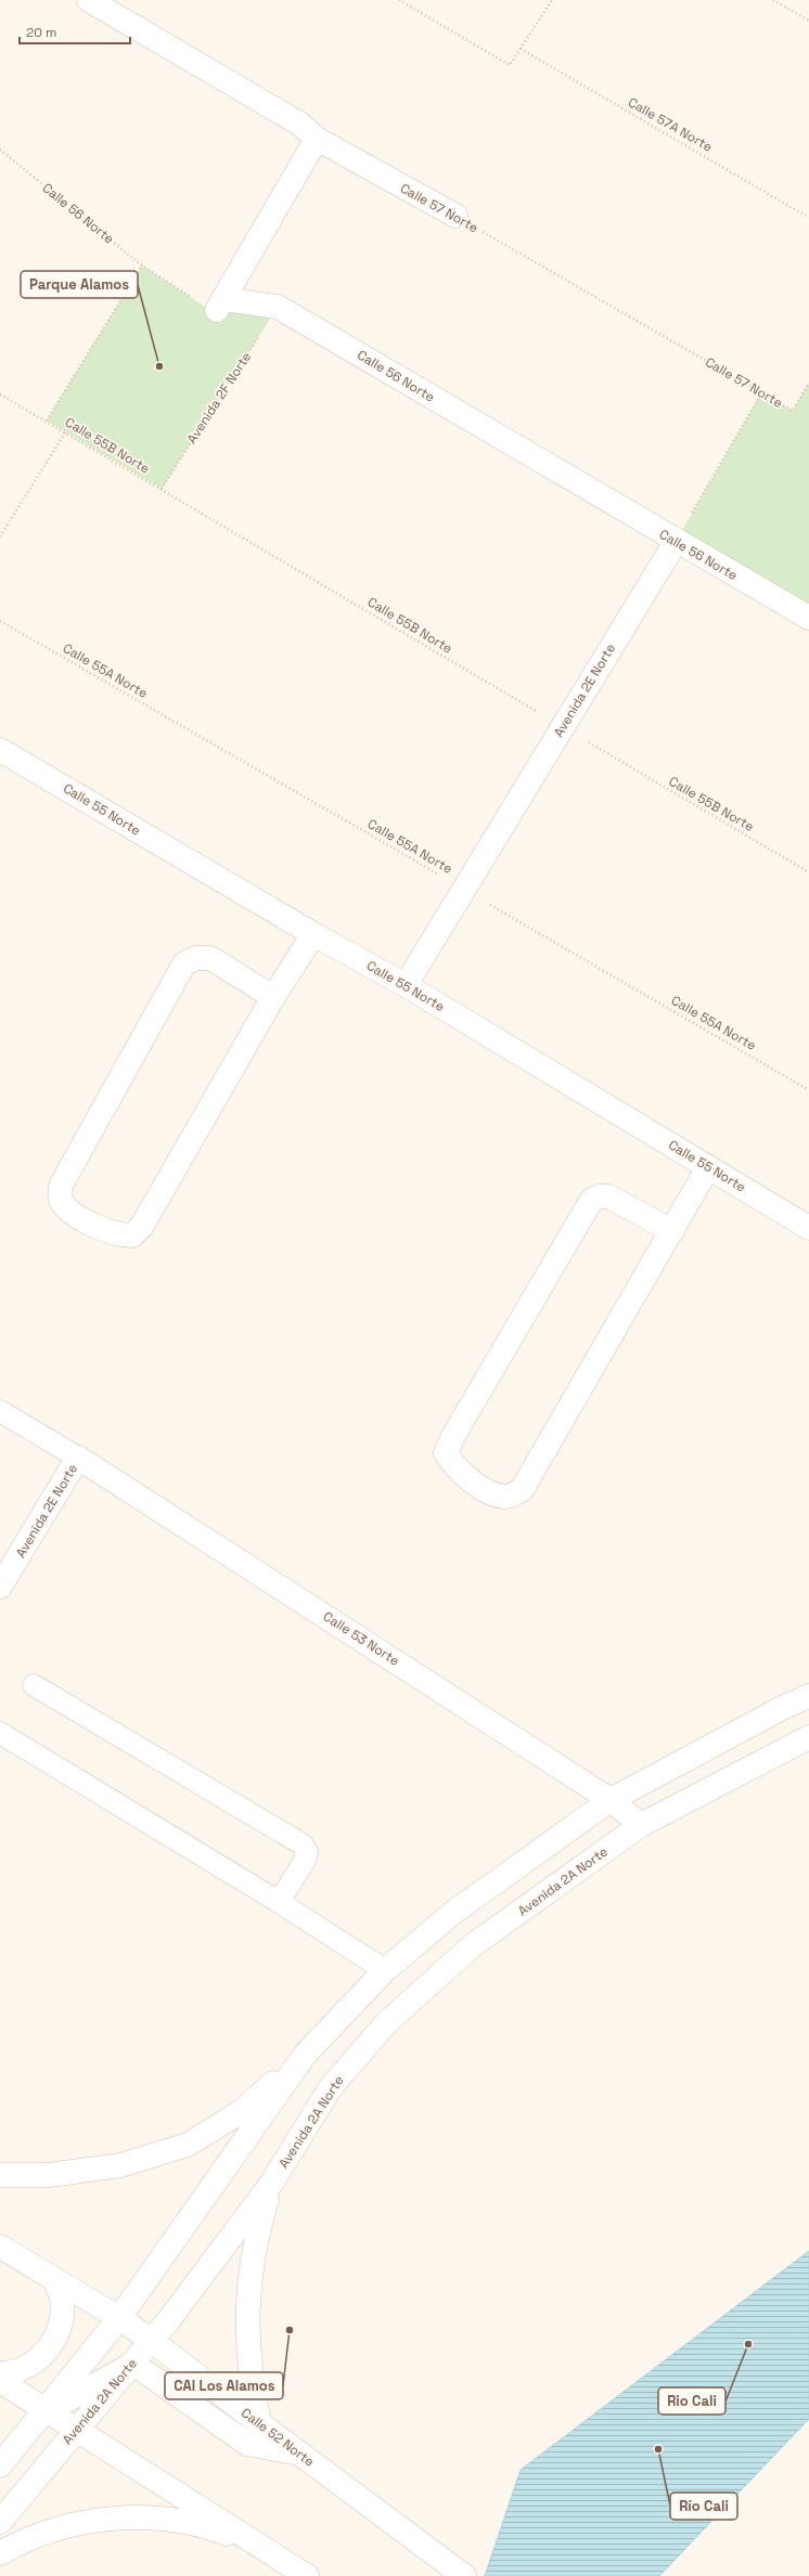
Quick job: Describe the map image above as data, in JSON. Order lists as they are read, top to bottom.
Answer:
{
  "streets": {
    "street": [
      "Calle 57 Norte",
      "Calle 56 Norte",
      "Avenida 2E Norte",
      "Calle 55 Norte",
      "Calle 53 Norte",
      "Avenida 2A Norte",
      "Calle 52 Norte"
    ],
    "path": [
      "Calle 57A Norte",
      "Avenida 2F Norte",
      "Calle 55B Norte",
      "Calle 55A Norte"
    ]
  },
  "crossings": [
    ["Calle 56 Norte", "Avenida 2F Norte"],
    ["Calle 56 Norte", "Avenida 2E Norte"],
    ["Avenida 2F Norte", "Calle 55B Norte"],
    ["Calle 55B Norte", "Avenida 2E Norte"],
    ["Calle 55A Norte", "Avenida 2E Norte"],
    ["Avenida 2E Norte", "Calle 55 Norte"],
    ["Avenida 2E Norte", "Calle 53 Norte"],
    ["Calle 53 Norte", "Avenida 2A Norte"],
    ["Avenida 2A Norte", "Calle 52 Norte"]
  ],
  "places": [
    "Parque Alamos",
    "CAI Los Alamos",
    "Rio Cali",
    "Río Cali"
  ],
  "scale_bar": "20 m"
}
